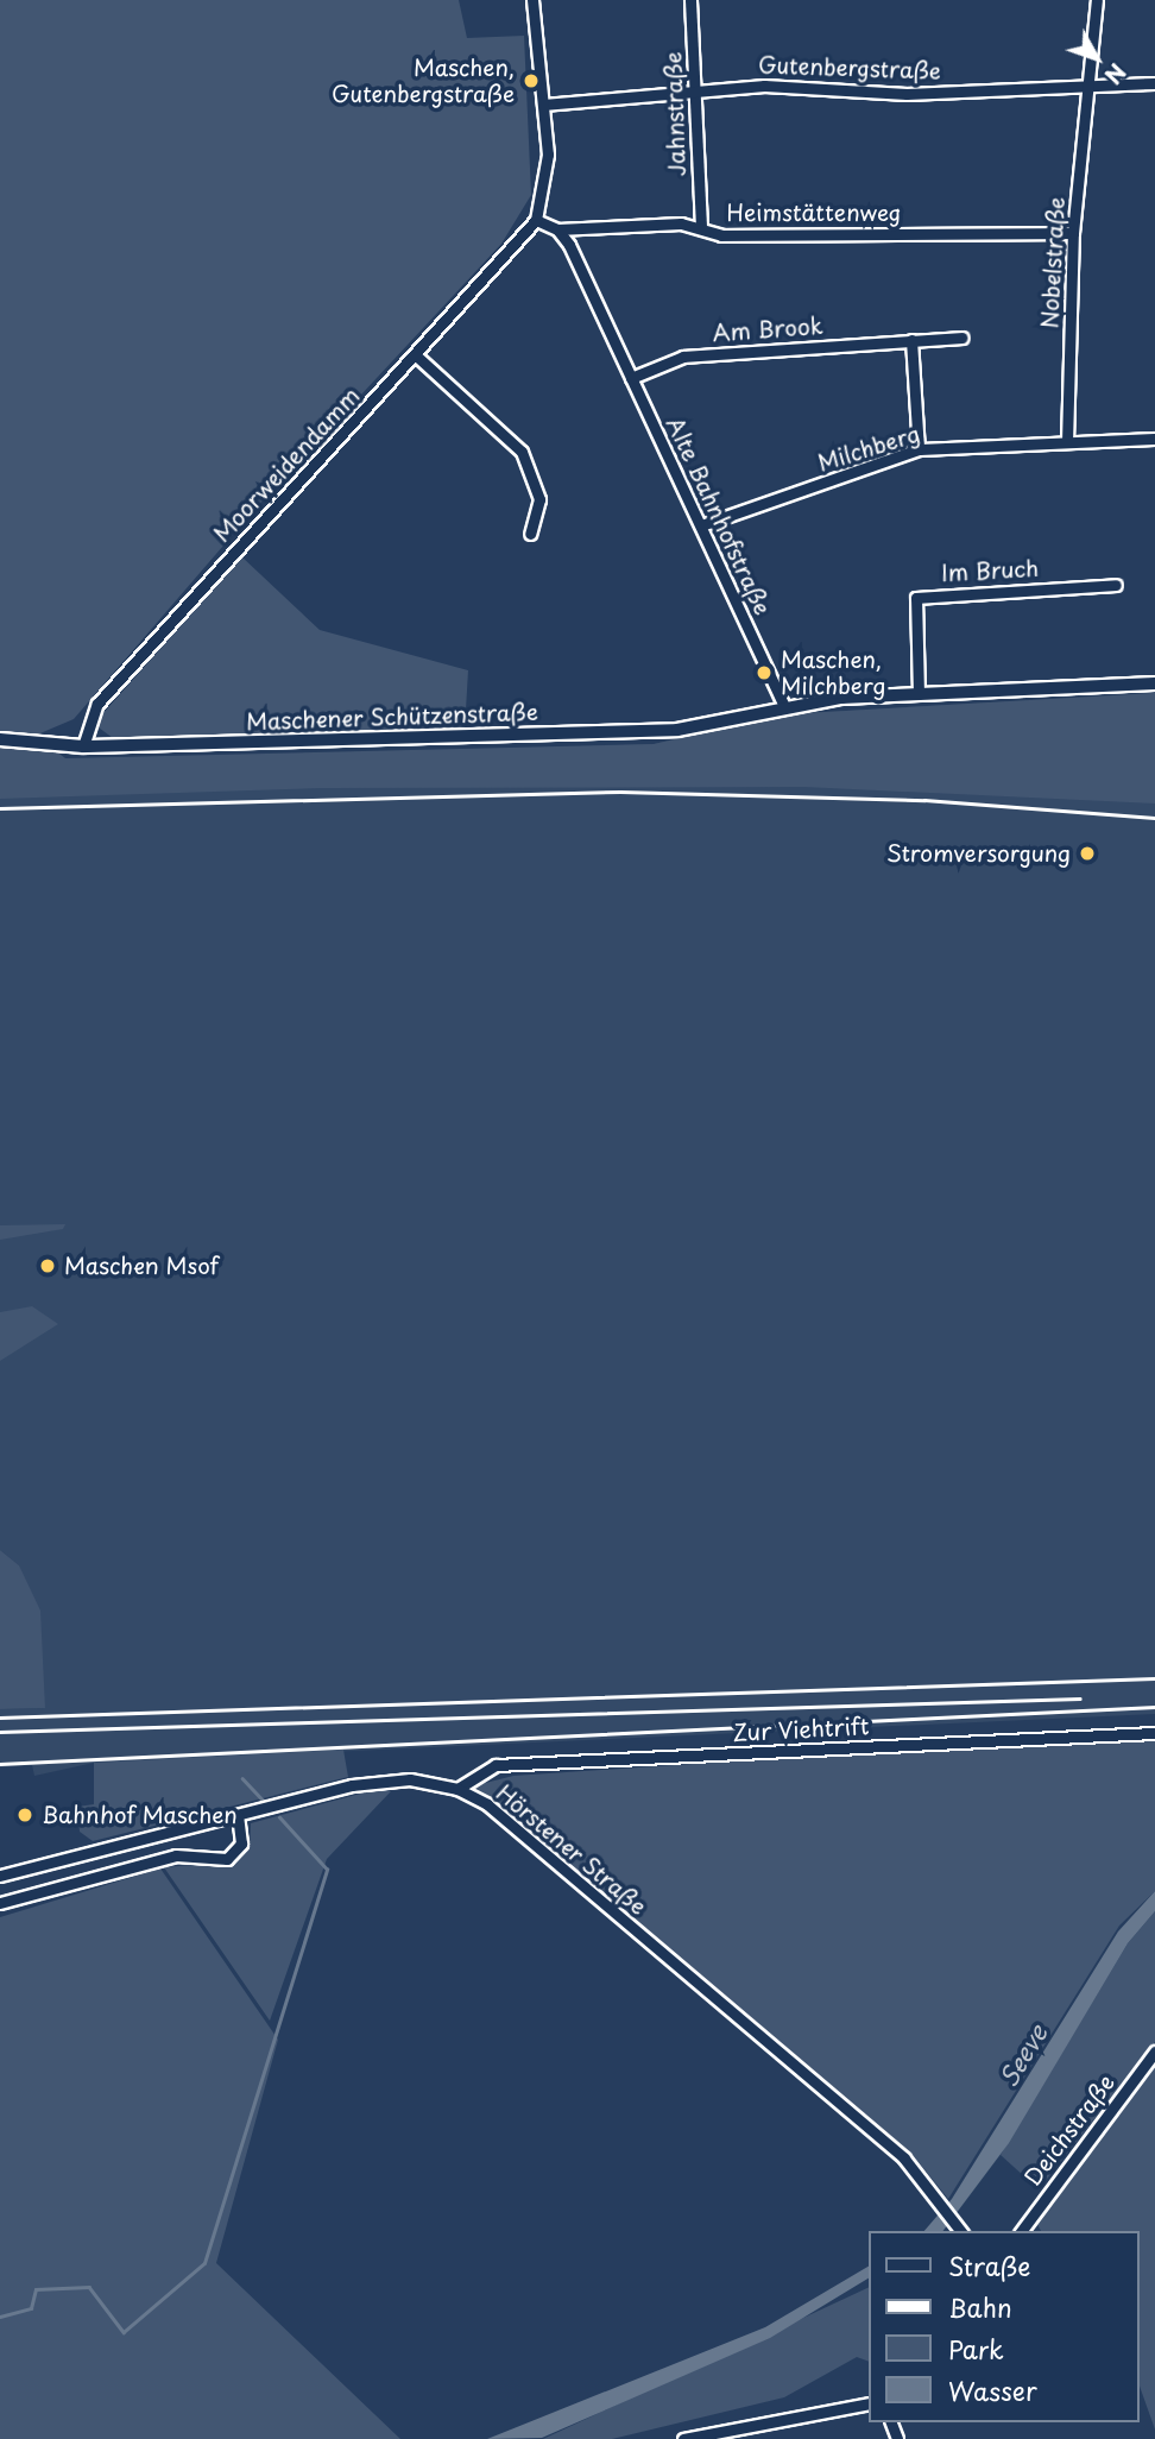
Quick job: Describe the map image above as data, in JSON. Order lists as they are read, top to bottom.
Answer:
{
  "streets": {
    "main road": ["Maschener Schützenstraße"],
    "street": [
      "Gutenbergstraße",
      "Jahnstraße",
      "Heimstättenweg",
      "Nobelstraße",
      "Am Brook",
      "Milchberg",
      "Moorweidendamm",
      "Alte Bahnhofstraße",
      "Im Bruch",
      "Zur Viehtrift",
      "Hörstener Straße",
      "Deichstraße"
    ]
  },
  "crossings": [
    ["Gutenbergstraße", "Jahnstraße"],
    ["Gutenbergstraße", "Nobelstraße"],
    ["Jahnstraße", "Heimstättenweg"],
    ["Heimstättenweg", "Nobelstraße"],
    ["Heimstättenweg", "Alte Bahnhofstraße"],
    ["Nobelstraße", "Milchberg"],
    ["Am Brook", "Alte Bahnhofstraße"],
    ["Milchberg", "Alte Bahnhofstraße"],
    ["Moorweidendamm", "Maschener Schützenstraße"],
    ["Alte Bahnhofstraße", "Maschener Schützenstraße"],
    ["Zur Viehtrift", "Hörstener Straße"]
  ],
  "water": ["Seeve"],
  "places": [
    "Maschen, Gutenbergstraße",
    "Maschen, Milchberg",
    "Stromversorgung",
    "Maschen Msof",
    "Bahnhof Maschen"
  ],
  "legend": [
    "Straße",
    "Bahn",
    "Park",
    "Wasser"
  ],
  "north": "bottom right"
}
